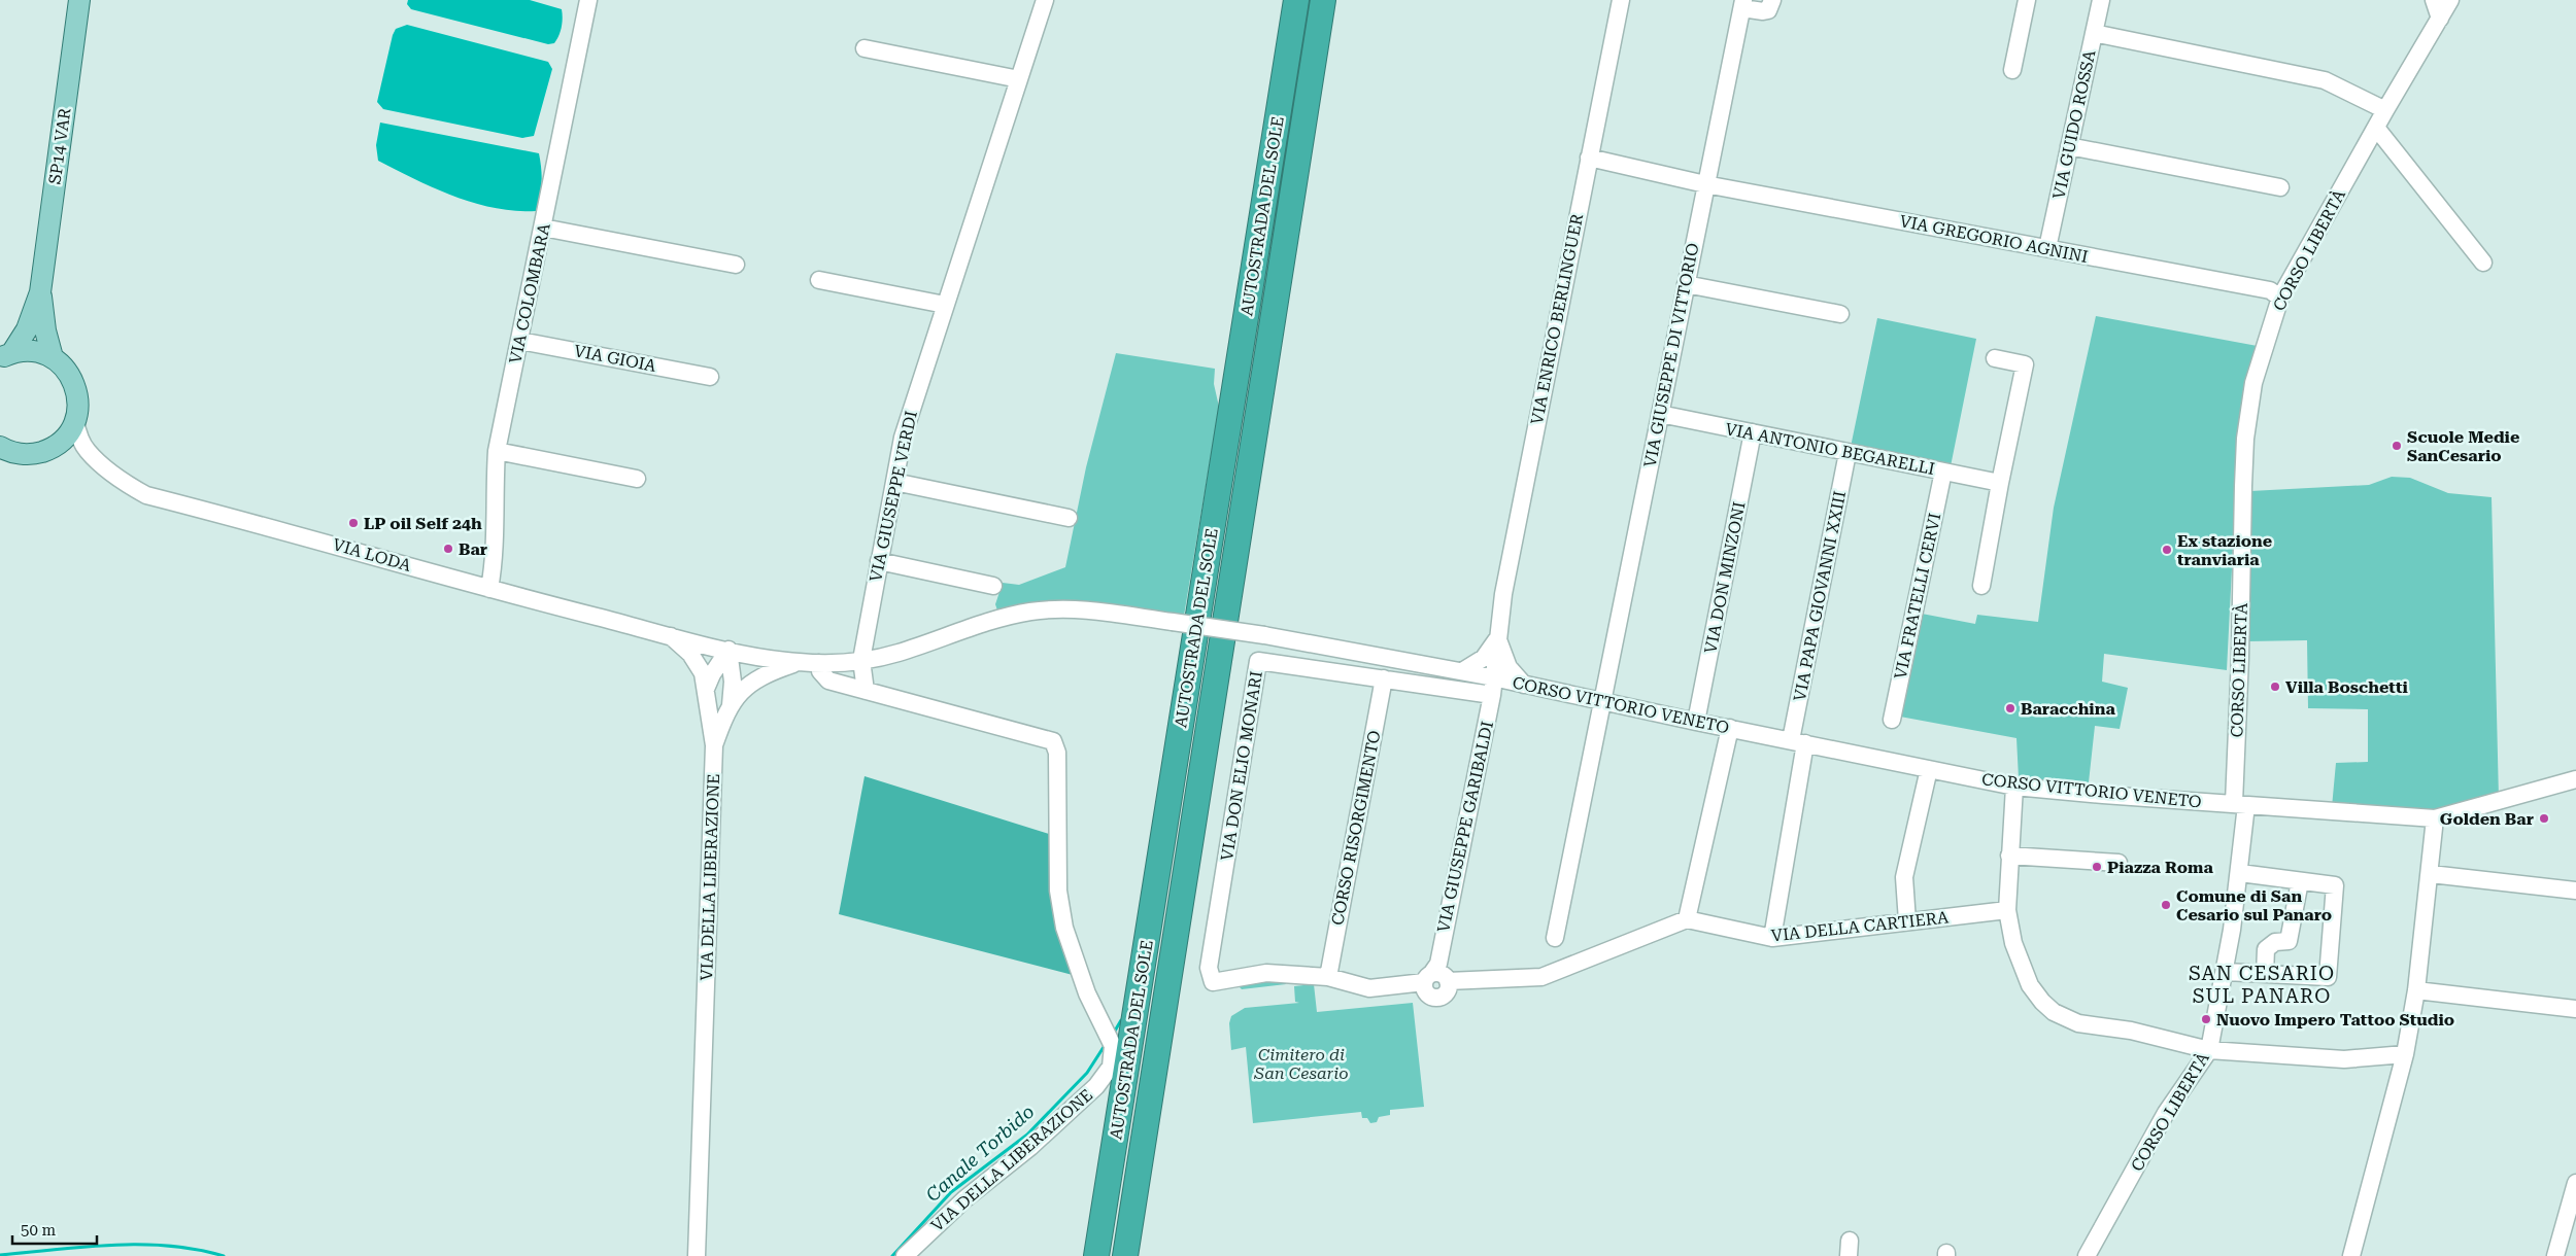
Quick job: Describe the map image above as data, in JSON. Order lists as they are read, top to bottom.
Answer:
{
  "streets": {
    "highway": ["AUTOSTRADA DEL SOLE"],
    "main road": ["SP14 VAR"],
    "street": [
      "VIA GUIDO ROSSA",
      "VIA GREGORIO AGNINI",
      "CORSO LIBERTÀ",
      "VIA COLOMBARA",
      "VIA ENRICO BERLINGUER",
      "VIA GIUSEPPE DI VITTORIO",
      "VIA GIOIA",
      "VIA ANTONIO BEGARELLI",
      "VIA GIUSEPPE VERDI",
      "VIA LODA",
      "VIA DON MINZONI",
      "VIA PAPA GIOVANNI XXIII",
      "VIA FRATELLI CERVI",
      "CORSO VITTORIO VENETO",
      "VIA DON ELIO MONARI",
      "VIA GIUSEPPE GARIBALDI",
      "CORSO RISORGIMENTO",
      "VIA DELLA LIBERAZIONE",
      "VIA DELLA CARTIERA"
    ]
  },
  "crossings": [
    ["VIA GUIDO ROSSA", "VIA GREGORIO AGNINI"],
    ["VIA GREGORIO AGNINI", "CORSO LIBERTÀ"],
    ["VIA GREGORIO AGNINI", "VIA ENRICO BERLINGUER"],
    ["VIA GREGORIO AGNINI", "VIA GIUSEPPE DI VITTORIO"],
    ["CORSO LIBERTÀ", "CORSO VITTORIO VENETO"],
    ["VIA COLOMBARA", "VIA GIOIA"],
    ["VIA COLOMBARA", "VIA LODA"],
    ["VIA ENRICO BERLINGUER", "CORSO VITTORIO VENETO"],
    ["VIA ENRICO BERLINGUER", "VIA GIUSEPPE GARIBALDI"],
    ["VIA GIUSEPPE DI VITTORIO", "VIA ANTONIO BEGARELLI"],
    ["VIA GIUSEPPE DI VITTORIO", "CORSO VITTORIO VENETO"],
    ["VIA ANTONIO BEGARELLI", "VIA DON MINZONI"],
    ["VIA ANTONIO BEGARELLI", "VIA PAPA GIOVANNI XXIII"],
    ["VIA ANTONIO BEGARELLI", "VIA FRATELLI CERVI"],
    ["VIA GIUSEPPE VERDI", "CORSO VITTORIO VENETO"],
    ["VIA LODA", "CORSO VITTORIO VENETO"],
    ["VIA LODA", "VIA DELLA LIBERAZIONE"],
    ["VIA DON MINZONI", "CORSO VITTORIO VENETO"],
    ["VIA PAPA GIOVANNI XXIII", "CORSO VITTORIO VENETO"],
    ["VIA PAPA GIOVANNI XXIII", "VIA DELLA CARTIERA"],
    ["CORSO VITTORIO VENETO", "VIA GIUSEPPE GARIBALDI"],
    ["CORSO VITTORIO VENETO", "VIA DELLA LIBERAZIONE"],
    ["VIA DON ELIO MONARI", "VIA GIUSEPPE GARIBALDI"],
    ["VIA DON ELIO MONARI", "CORSO RISORGIMENTO"]
  ],
  "districts": ["SAN CESARIO SUL PANARO"],
  "water": ["Canale Torbido"],
  "parks": ["Cimitero di San Cesario"],
  "places": [
    "Scuole Medie SanCesario",
    "LP oil Self 24h",
    "Bar",
    "Ex stazione tranviaria",
    "Villa Boschetti",
    "Baracchina",
    "Golden Bar",
    "Piazza Roma",
    "Comune di San Cesario sul Panaro",
    "Nuovo Impero Tattoo Studio"
  ],
  "scale_bar": "50 m"
}
